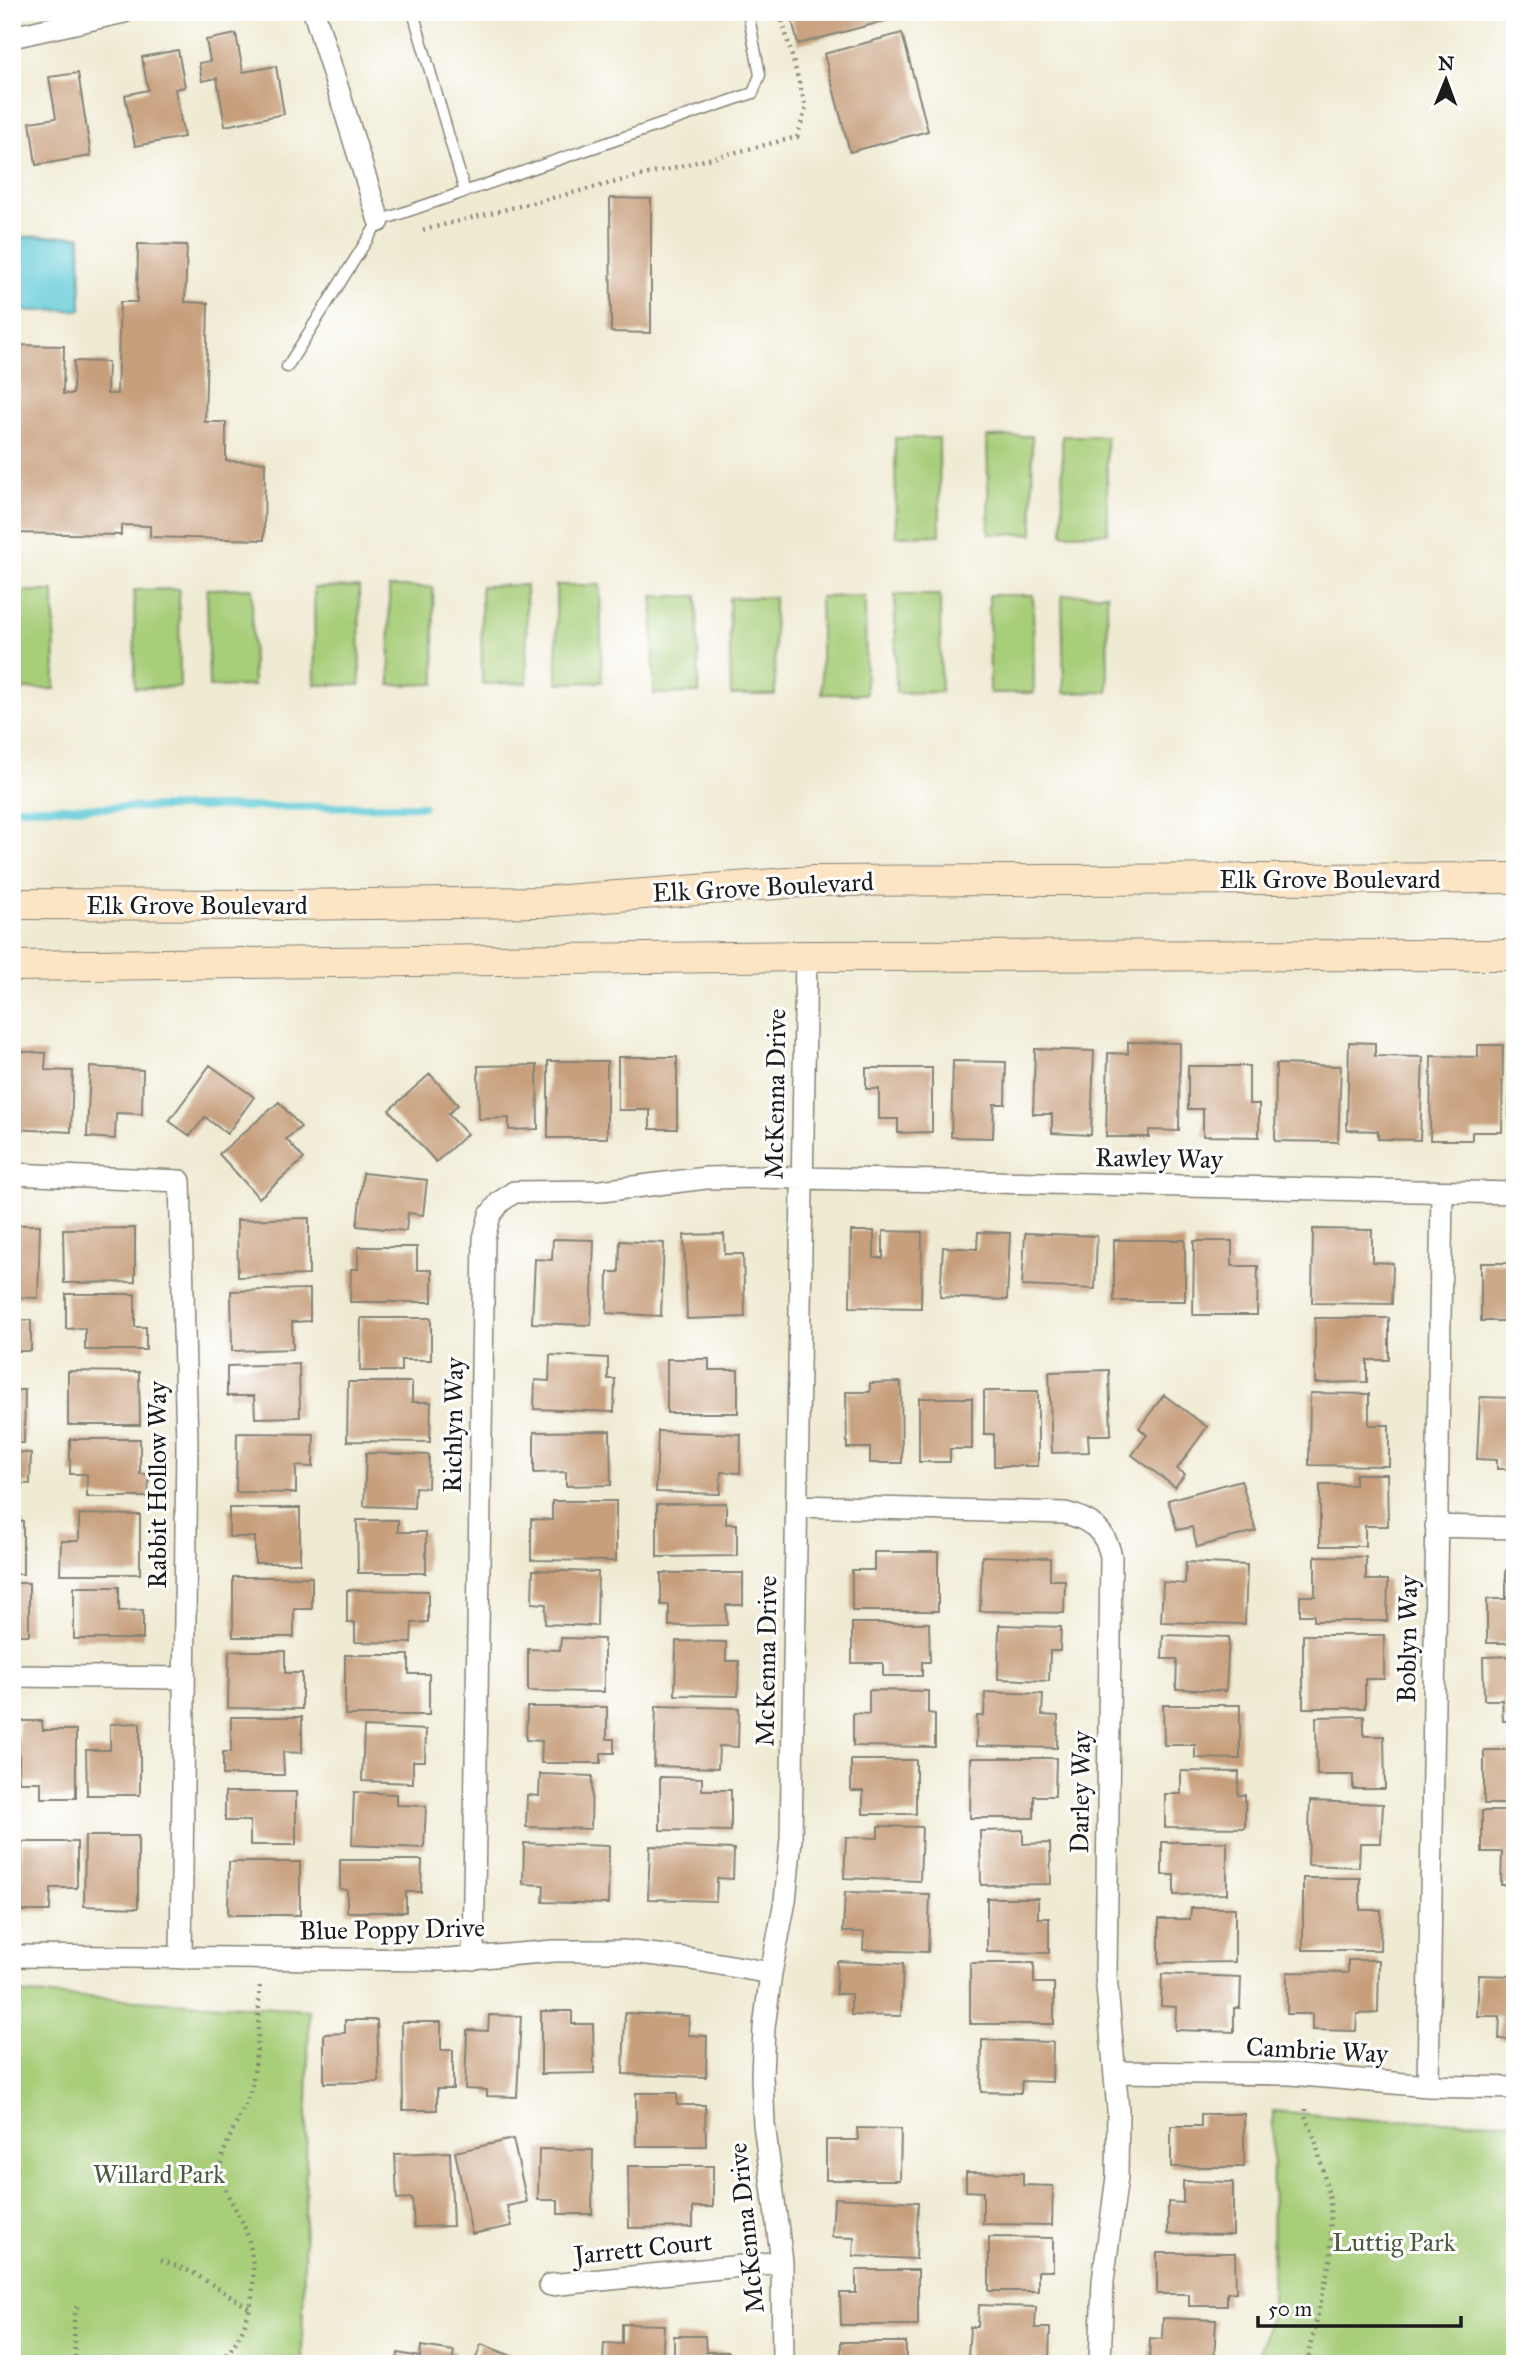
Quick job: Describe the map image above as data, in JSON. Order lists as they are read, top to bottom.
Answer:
{
  "streets": {
    "main road": ["Elk Grove Boulevard"],
    "street": [
      "McKenna Drive",
      "Rawley Way",
      "Richlyn Way",
      "Rabbit Hollow Way",
      "Boblyn Way",
      "Darley Way",
      "Blue Poppy Drive",
      "Cambrie Way",
      "Jarrett Court"
    ]
  },
  "crossings": [
    ["McKenna Drive", "Rawley Way"],
    ["McKenna Drive", "Richlyn Way"],
    ["McKenna Drive", "Darley Way"],
    ["McKenna Drive", "Blue Poppy Drive"],
    ["McKenna Drive", "Jarrett Court"],
    ["Rawley Way", "Richlyn Way"],
    ["Rawley Way", "Boblyn Way"],
    ["Richlyn Way", "Blue Poppy Drive"],
    ["Rabbit Hollow Way", "Blue Poppy Drive"],
    ["Boblyn Way", "Cambrie Way"],
    ["Darley Way", "Cambrie Way"]
  ],
  "parks": ["Willard Park", "Luttig Park"],
  "scale_bar": "50 m",
  "north": "top"
}
